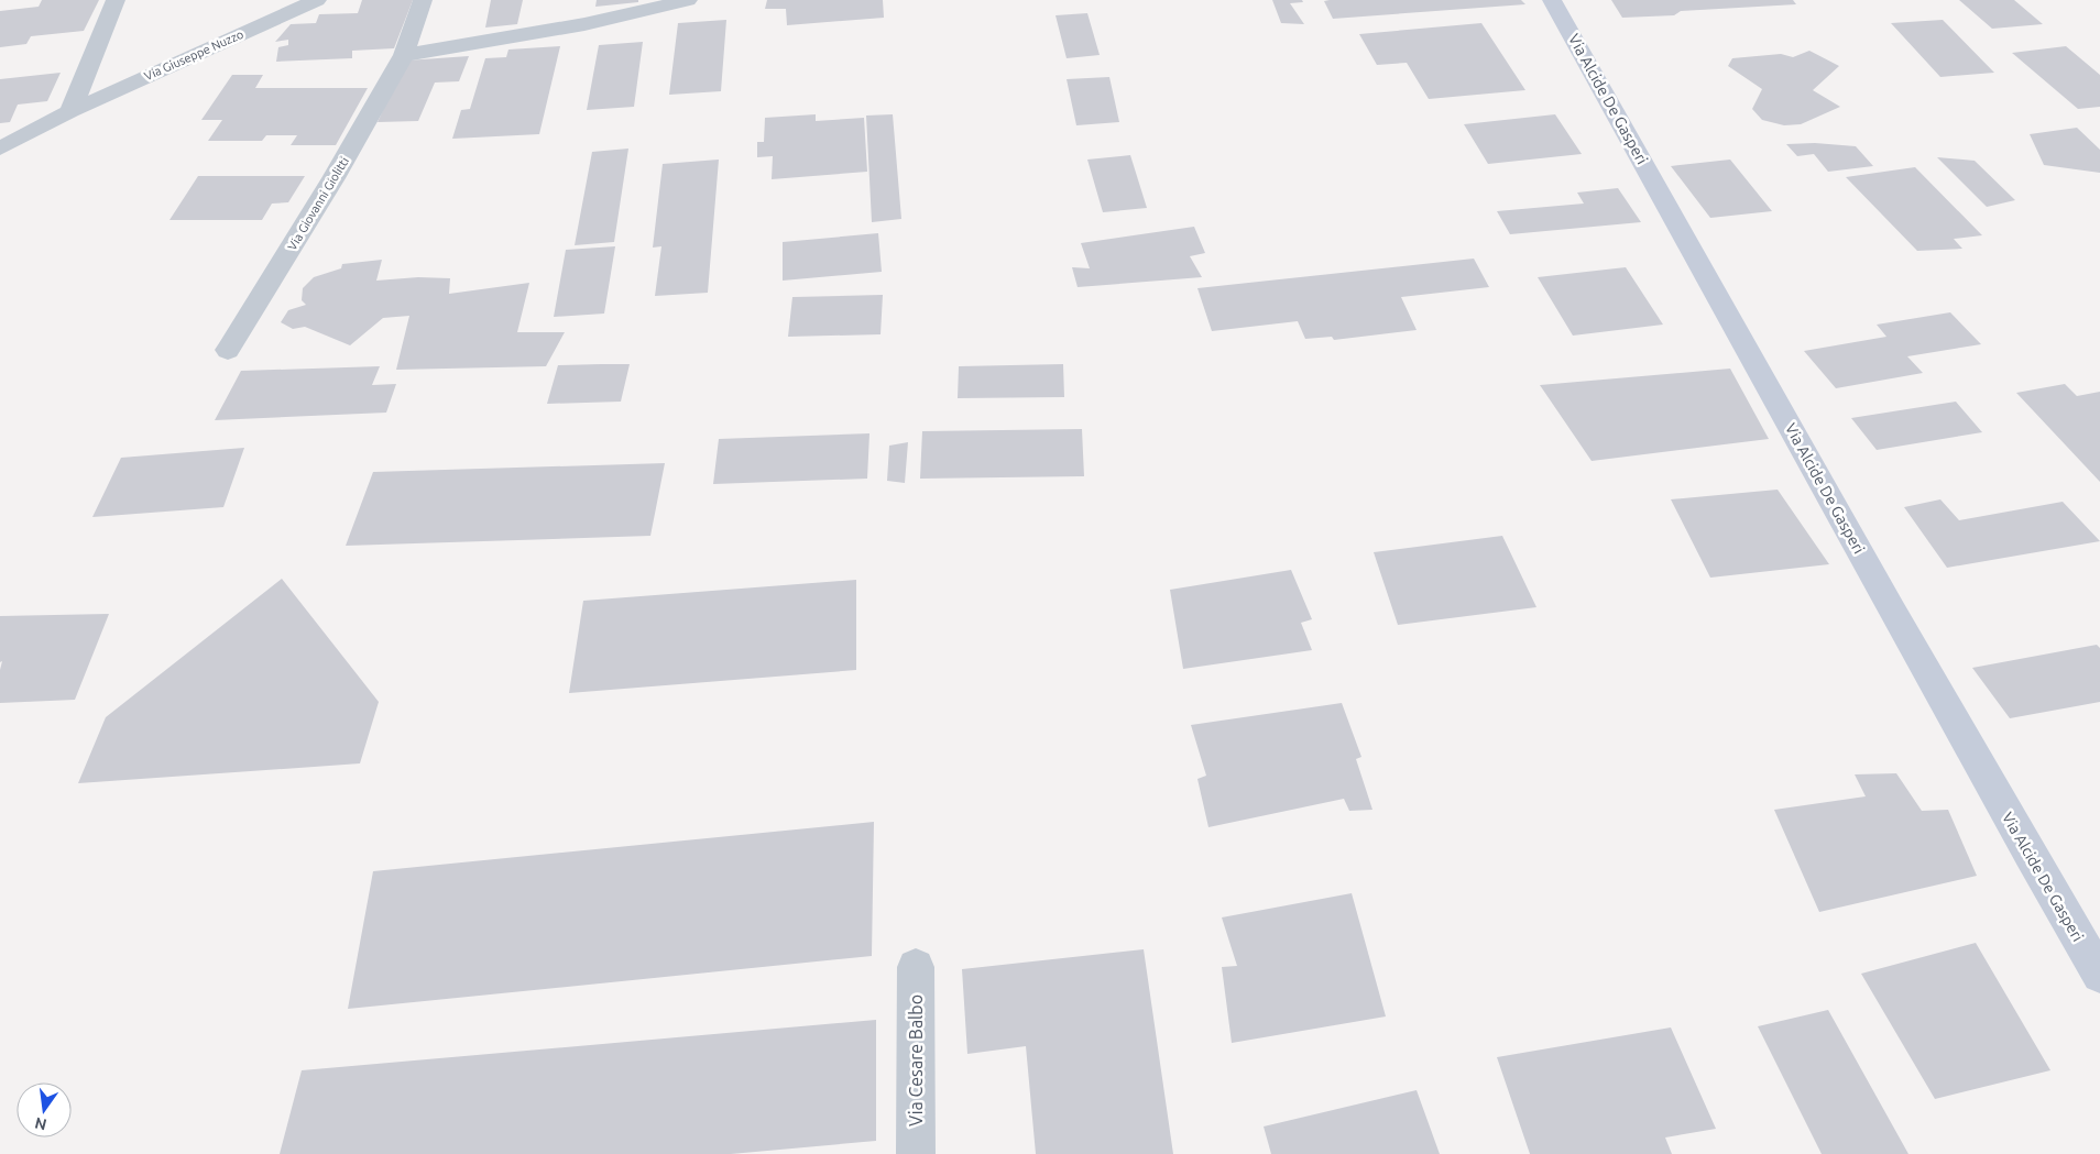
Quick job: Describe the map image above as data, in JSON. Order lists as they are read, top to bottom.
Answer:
{
  "streets": {
    "main road": ["Via Alcide De Gasperi"],
    "street": ["Via Giuseppe Nuzzo", "Via Giovanni Giolitti", "Via Cesare Balbo"]
  },
  "north": "bottom"
}
